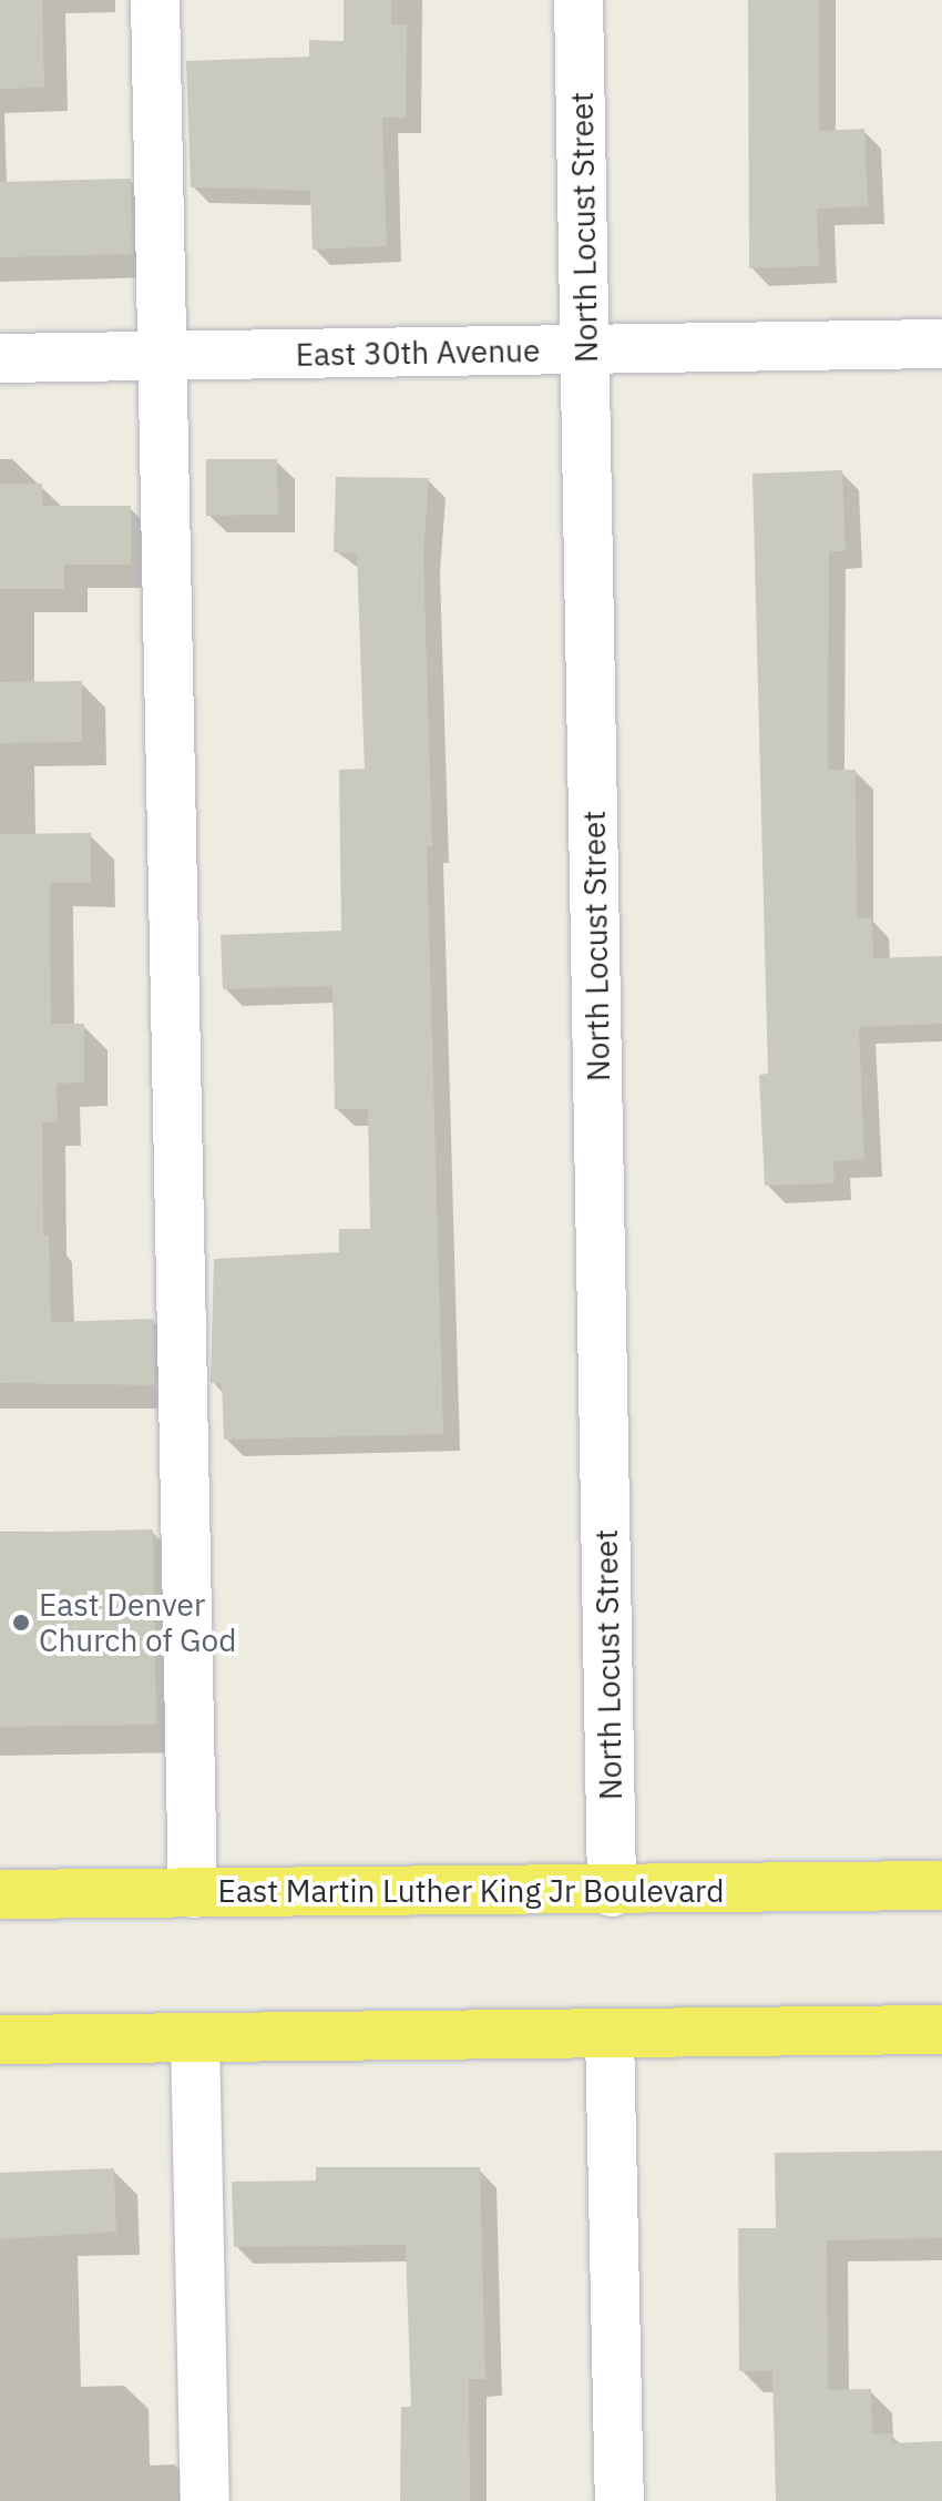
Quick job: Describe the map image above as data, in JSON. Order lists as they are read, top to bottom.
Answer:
{
  "streets": {
    "main road": ["East Martin Luther King Jr Boulevard"],
    "street": ["North Locust Street", "East 30th Avenue"]
  },
  "crossings": [
    ["North Locust Street", "East 30th Avenue"],
    ["North Locust Street", "East Martin Luther King Jr Boulevard"]
  ],
  "places": ["East Denver Church of God"]
}
